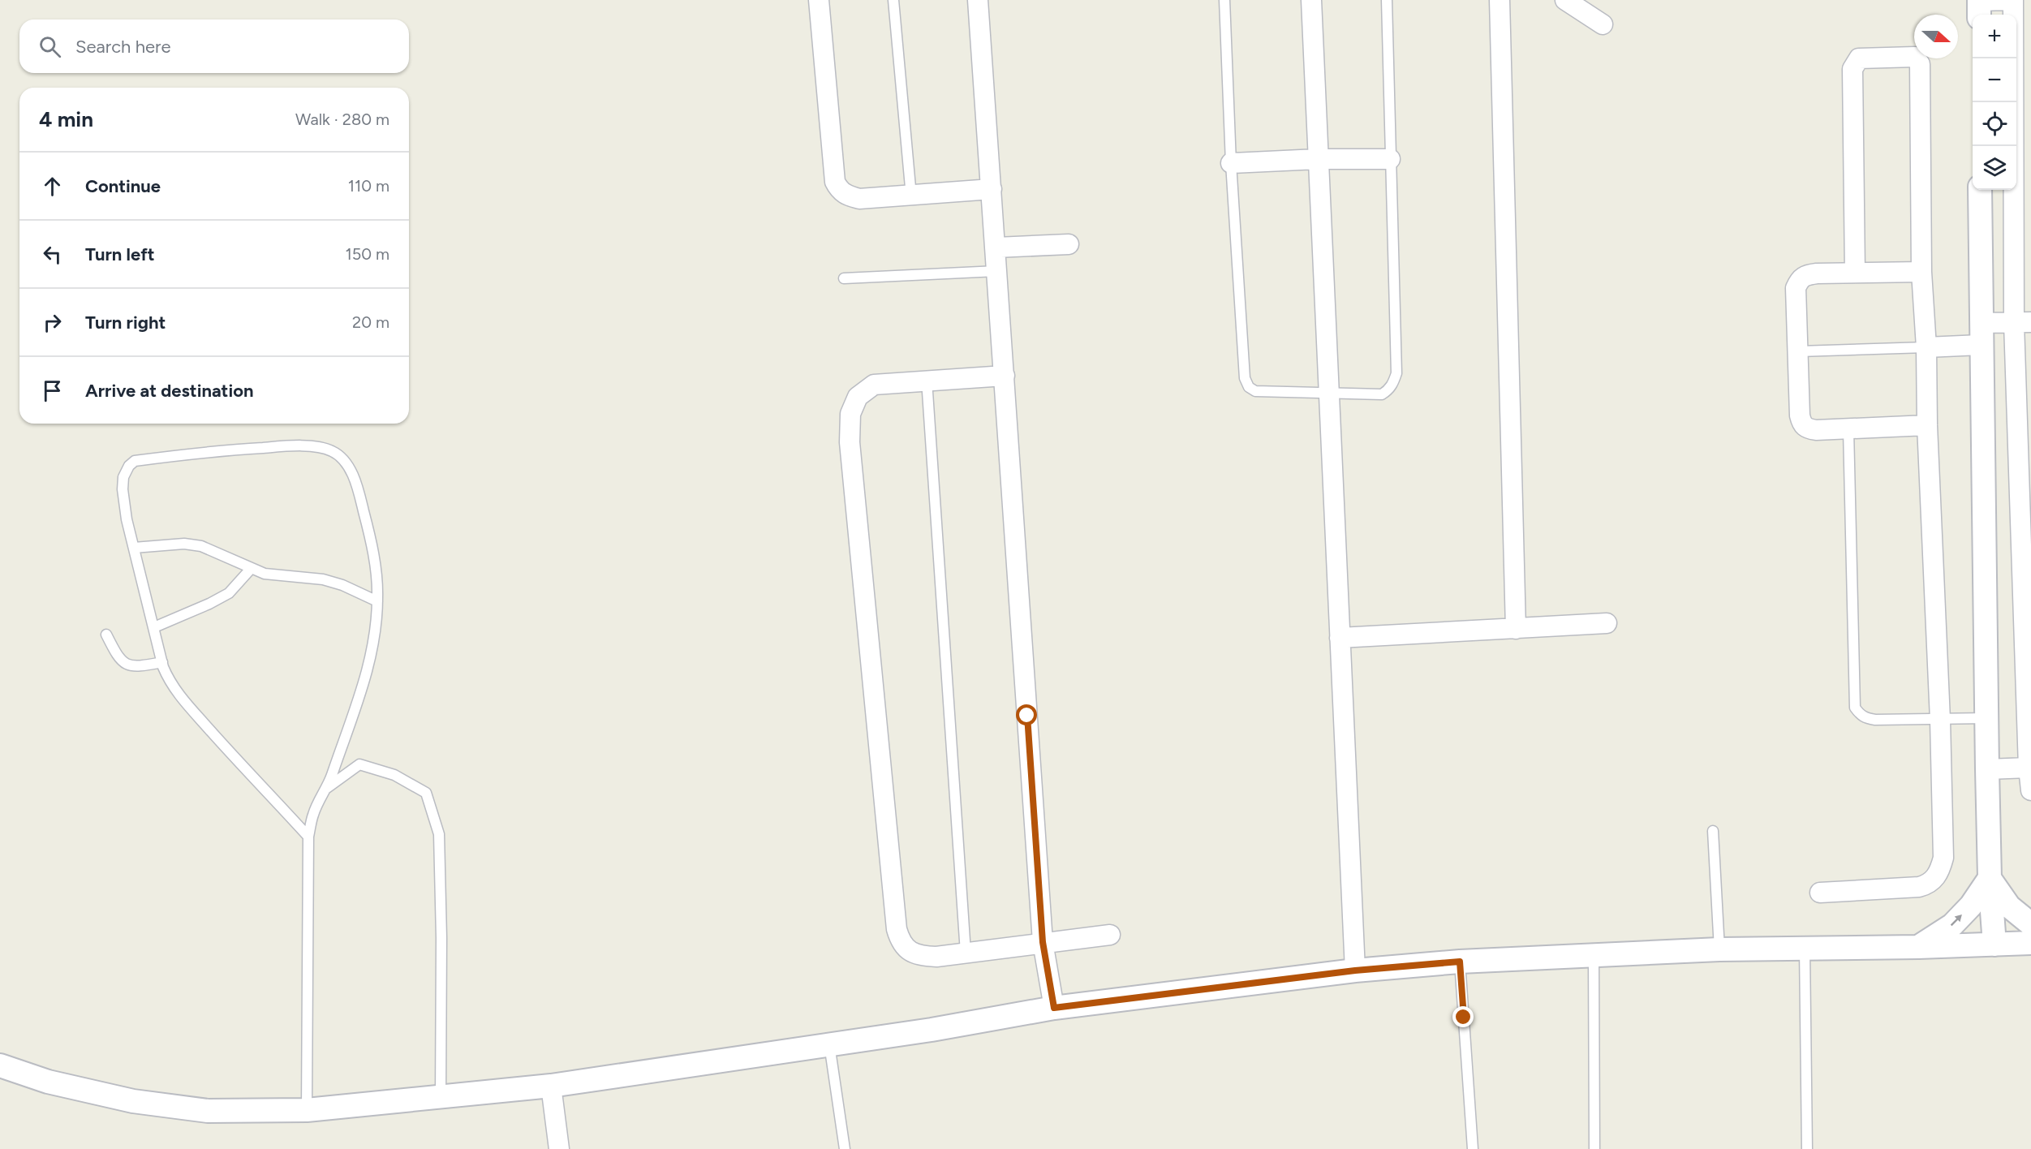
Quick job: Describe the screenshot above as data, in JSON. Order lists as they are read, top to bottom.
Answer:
{
  "north": "right",
  "page": {
    "map_buttons": ["+", "−"],
    "search": "Search here",
    "heading": ["4 min", "Walk · 280 m"],
    "list": [
      ["Continue", "110 m"],
      ["Turn left", "150 m"],
      ["Turn right", "20 m"],
      "Arrive at destination"
    ]
  }
}
